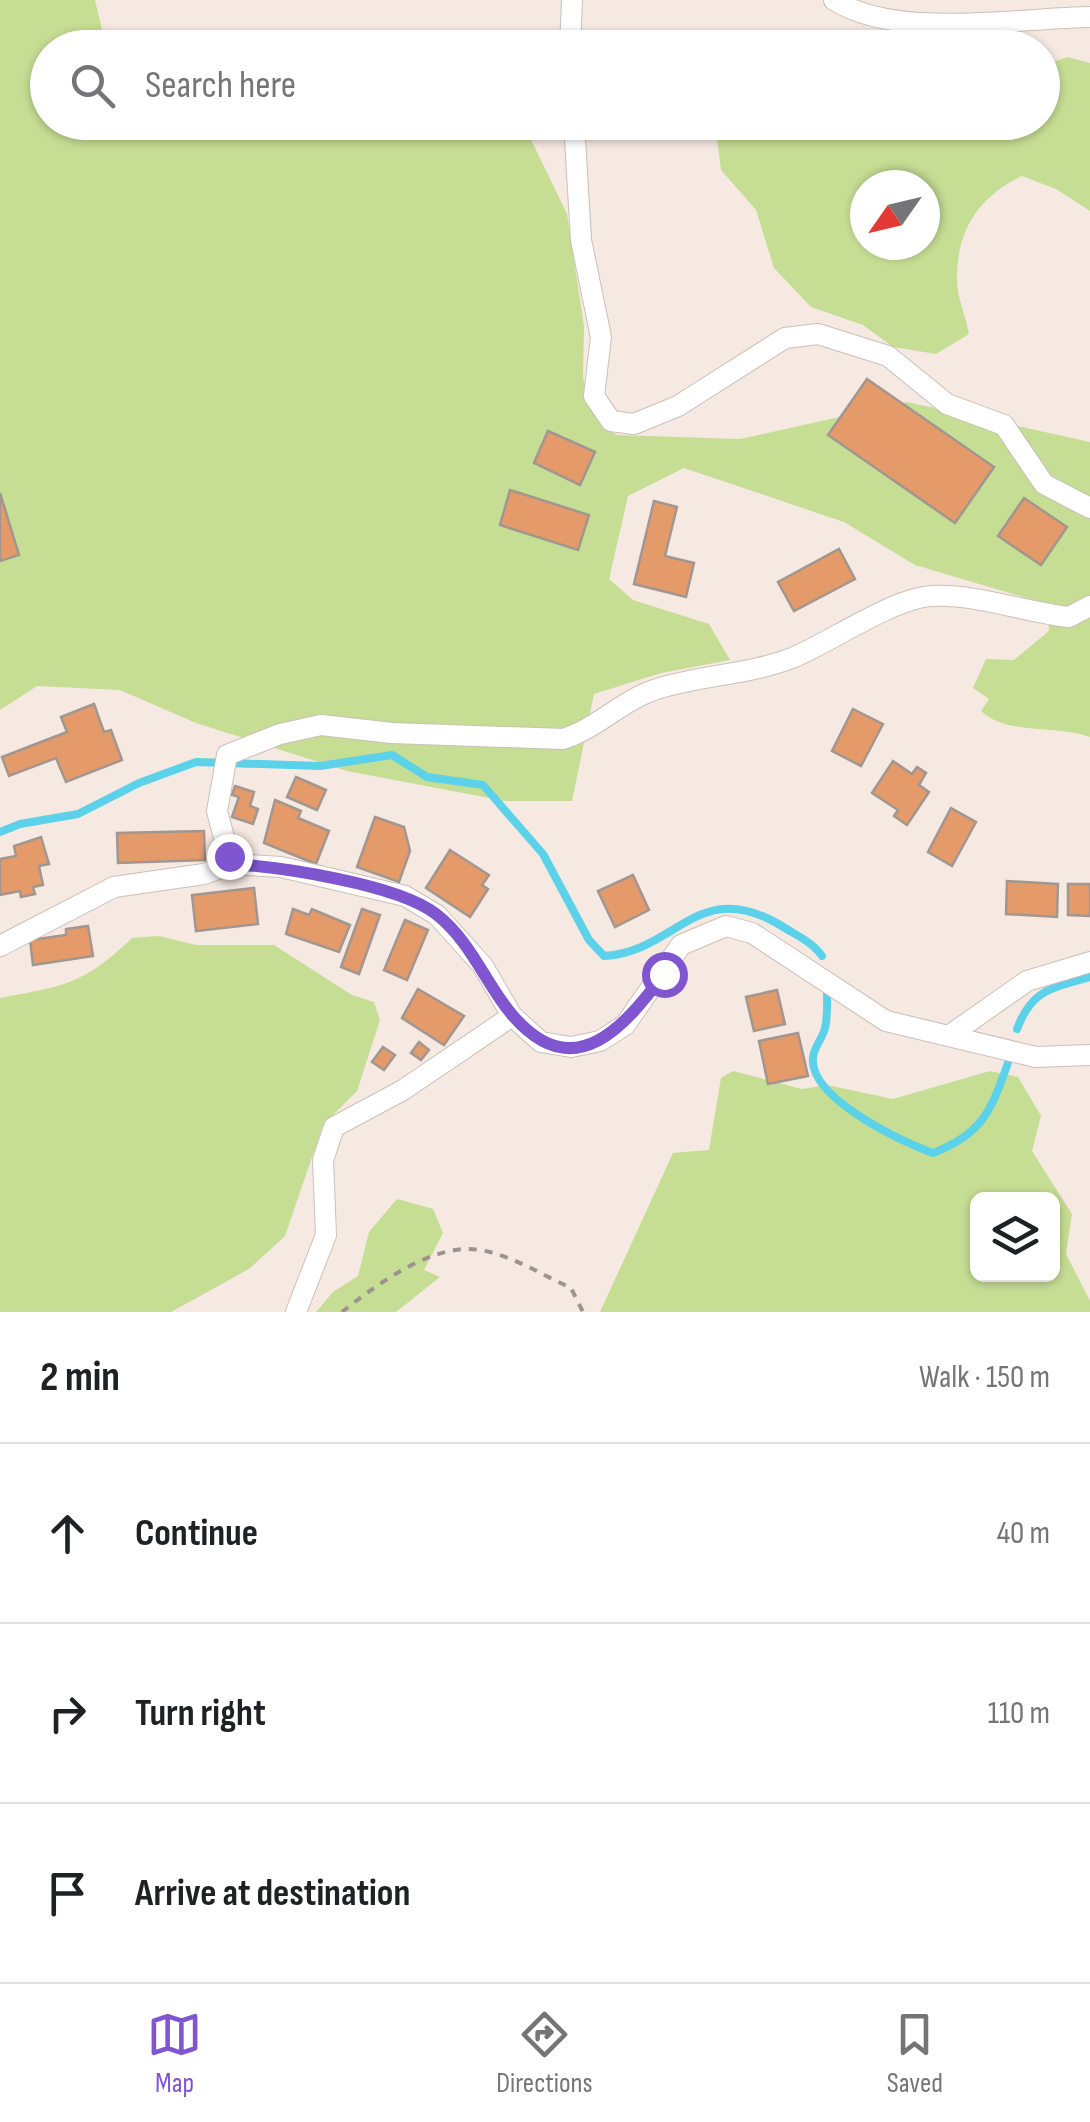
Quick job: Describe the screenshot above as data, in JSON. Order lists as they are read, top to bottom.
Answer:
{
  "north": "bottom left",
  "page": {
    "search": "Search here",
    "heading": ["2 min", "Walk · 150 m"],
    "list": [
      ["Continue", "40 m"],
      ["Turn right", "110 m"],
      "Arrive at destination"
    ],
    "nav": ["Map", "Directions", "Saved"]
  }
}
